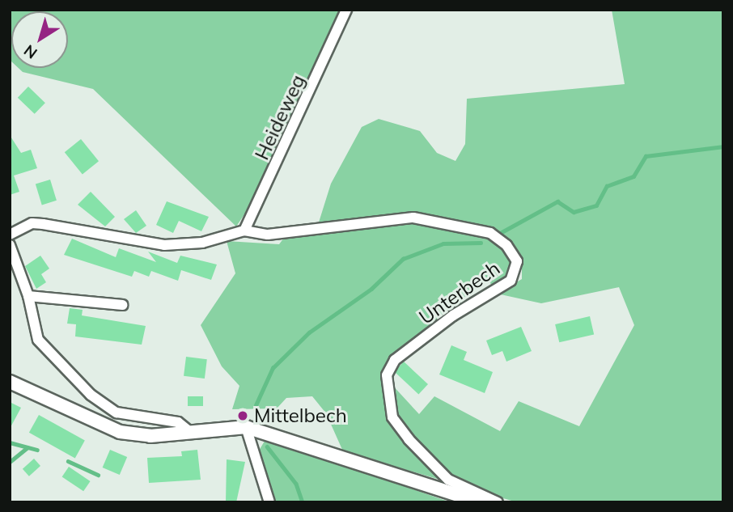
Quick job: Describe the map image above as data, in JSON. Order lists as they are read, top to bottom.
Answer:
{
  "streets": {
    "street": ["Heideweg", "Unterbech"]
  },
  "crossings": [
    ["Heideweg", "Unterbech"]
  ],
  "places": ["Mittelbech"],
  "north": "bottom left"
}
